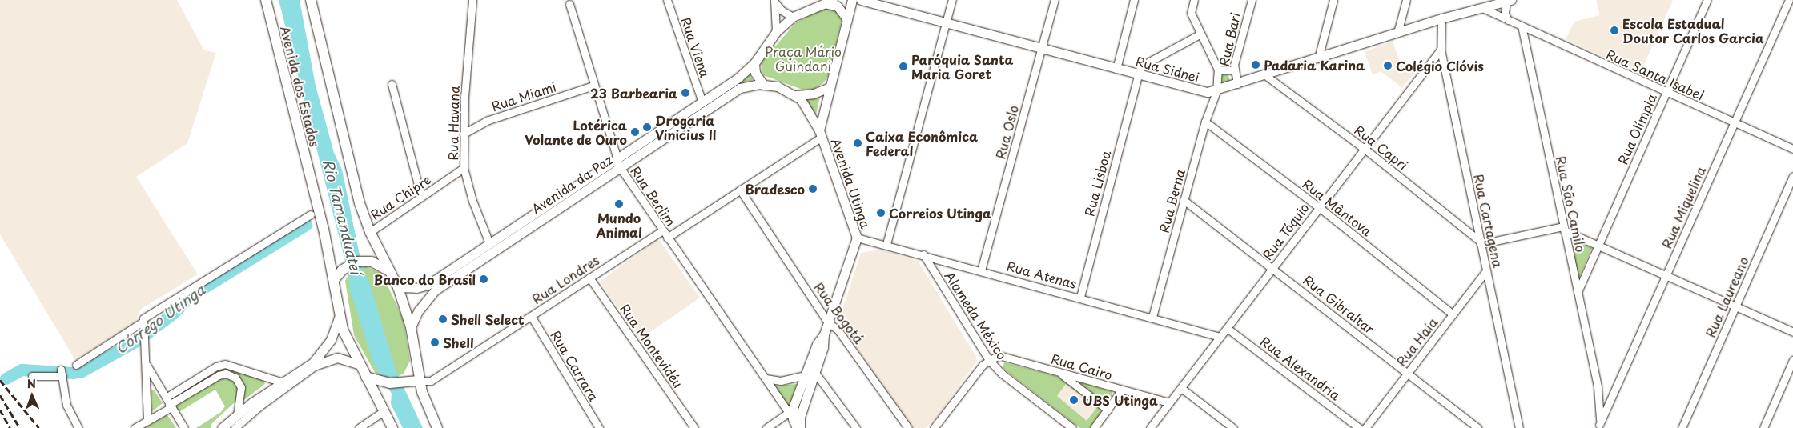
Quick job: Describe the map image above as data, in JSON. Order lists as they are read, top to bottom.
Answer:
{
  "streets": {
    "highway": ["Avenida dos Estados"],
    "main road": ["Rua Sidnei", "Avenida Utinga", "Avenida da Paz"],
    "street": [
      "Rua Bari",
      "Rua Viena",
      "Rua Santa Isabel",
      "Rua Miami",
      "Rua Havana",
      "Rua Olímpia",
      "Rua Oslo",
      "Rua Capri",
      "Rua Lisboa",
      "Rua Berlim",
      "Rua Chipre",
      "Rua Berna",
      "Rua São Camilo",
      "Rua Mântova",
      "Rua Miquelina",
      "Rua Cartagena",
      "Rua Tóquio",
      "Rua Atenas",
      "Rua Londres",
      "Rua Laureano",
      "Rua Gibraltar",
      "Rua Bogotá",
      "Alameda México",
      "Rua Haia",
      "Rua Montevidéu",
      "Rua Carrara",
      "Rua Cairo",
      "Rua Alexandria"
    ]
  },
  "crossings": [
    ["Rua Bari", "Rua Sidnei"],
    ["Rua Viena", "Avenida da Paz"],
    ["Rua Sidnei", "Rua Santa Isabel"],
    ["Rua Sidnei", "Rua Oslo"],
    ["Rua Sidnei", "Rua Capri"],
    ["Rua Sidnei", "Rua Lisboa"],
    ["Rua Sidnei", "Rua Berna"],
    ["Rua Sidnei", "Rua Cartagena"],
    ["Rua Santa Isabel", "Rua Olímpia"],
    ["Rua Santa Isabel", "Rua São Camilo"],
    ["Rua Santa Isabel", "Rua Miquelina"],
    ["Rua Miami", "Rua Havana"],
    ["Rua Miami", "Rua Berlim"],
    ["Rua Havana", "Avenida da Paz"],
    ["Rua Havana", "Rua Chipre"],
    ["Rua Olímpia", "Rua São Camilo"],
    ["Rua Oslo", "Rua Atenas"],
    ["Rua Capri", "Rua Cartagena"],
    ["Rua Capri", "Rua Tóquio"],
    ["Avenida Utinga", "Avenida da Paz"],
    ["Avenida Utinga", "Rua Berlim"],
    ["Avenida Utinga", "Rua Atenas"],
    ["Avenida Utinga", "Rua Bogotá"],
    ["Rua Lisboa", "Rua Atenas"],
    ["Avenida da Paz", "Rua Berlim"],
    ["Rua Berlim", "Rua Londres"],
    ["Rua Berna", "Rua Mântova"],
    ["Rua Berna", "Rua Atenas"],
    ["Rua Berna", "Rua Gibraltar"],
    ["Rua São Camilo", "Rua Miquelina"],
    ["Rua Mântova", "Rua Tóquio"],
    ["Rua Mântova", "Rua Haia"],
    ["Rua Cartagena", "Rua Tóquio"],
    ["Rua Cartagena", "Rua Haia"],
    ["Rua Tóquio", "Rua Atenas"],
    ["Rua Tóquio", "Rua Gibraltar"],
    ["Rua Tóquio", "Rua Cairo"],
    ["Rua Tóquio", "Rua Alexandria"],
    ["Rua Atenas", "Alameda México"],
    ["Rua Londres", "Rua Montevidéu"],
    ["Rua Londres", "Rua Carrara"],
    ["Rua Gibraltar", "Rua Haia"],
    ["Alameda México", "Rua Cairo"]
  ],
  "water": ["Rio Tamanduateí", "Córrego Utinga"],
  "parks": ["Praça Mário Guindani"],
  "places": [
    "Escola Estadual Doutor Carlos Garcia",
    "Padaria Karina",
    "Colégio Clóvis",
    "Paróquia Santa Maria Goret",
    "23 Barbearia",
    "Drogaria Vinicius II",
    "Lotérica Volante de Ouro",
    "Caixa Econômica Federal",
    "Bradesco",
    "Mundo Animal",
    "Correios Utinga",
    "Banco do Brasil",
    "Shell Select",
    "Shell",
    "UBS Utinga"
  ],
  "north": "top"
}
